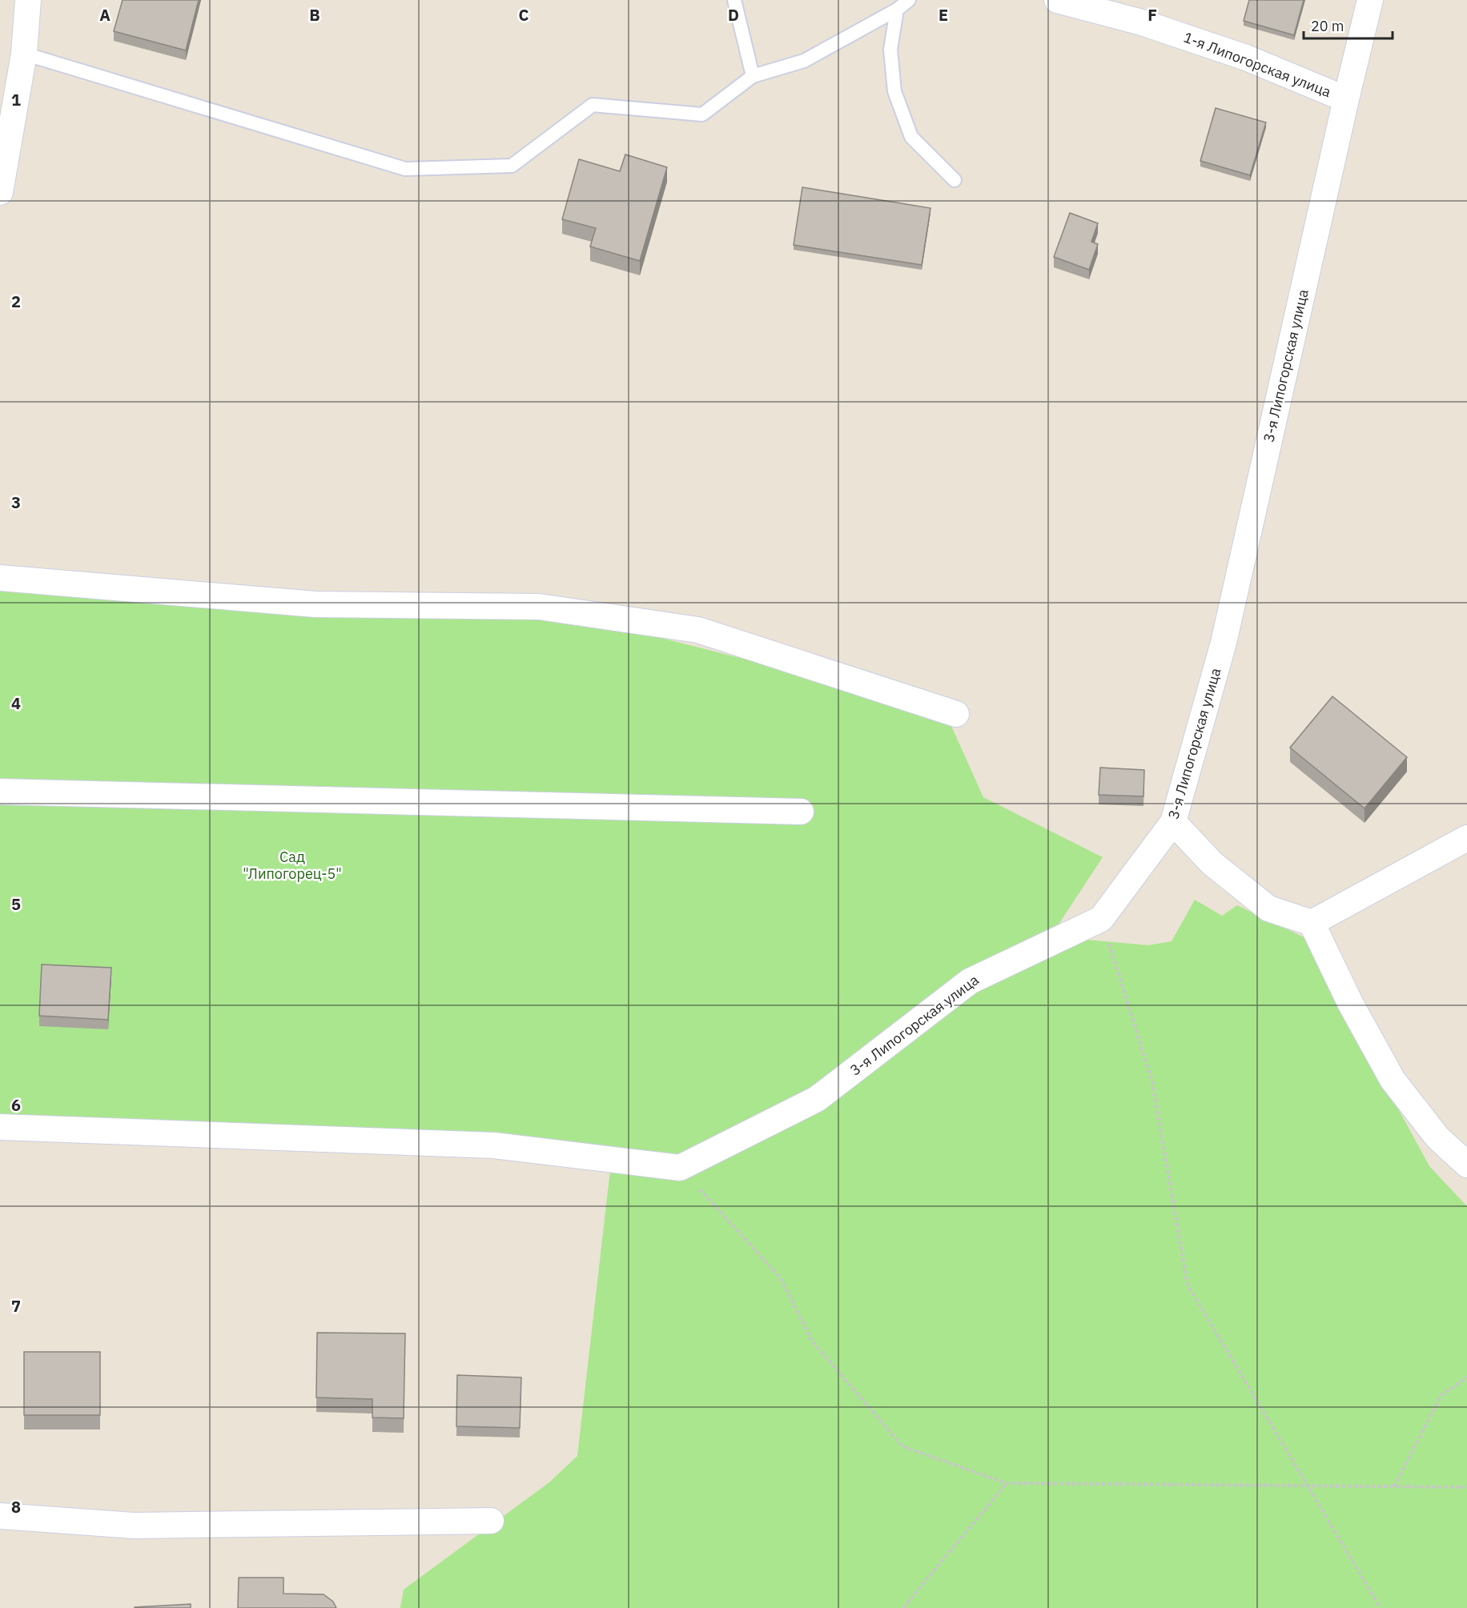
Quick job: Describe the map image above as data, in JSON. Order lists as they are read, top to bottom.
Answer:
{
  "streets": {
    "street": ["1-я Липогорская улица", "3-я Липогорская улица"]
  },
  "crossings": [
    ["1-я Липогорская улица", "3-я Липогорская улица"]
  ],
  "parks": ["Сад \"Липогорец-5\""],
  "scale_bar": "20 m",
  "grid": {
    "columns": [
      "A",
      "B",
      "C",
      "D",
      "E",
      "F"
    ],
    "rows": [
      "1",
      "2",
      "3",
      "4",
      "5",
      "6",
      "7",
      "8"
    ]
  }
}
